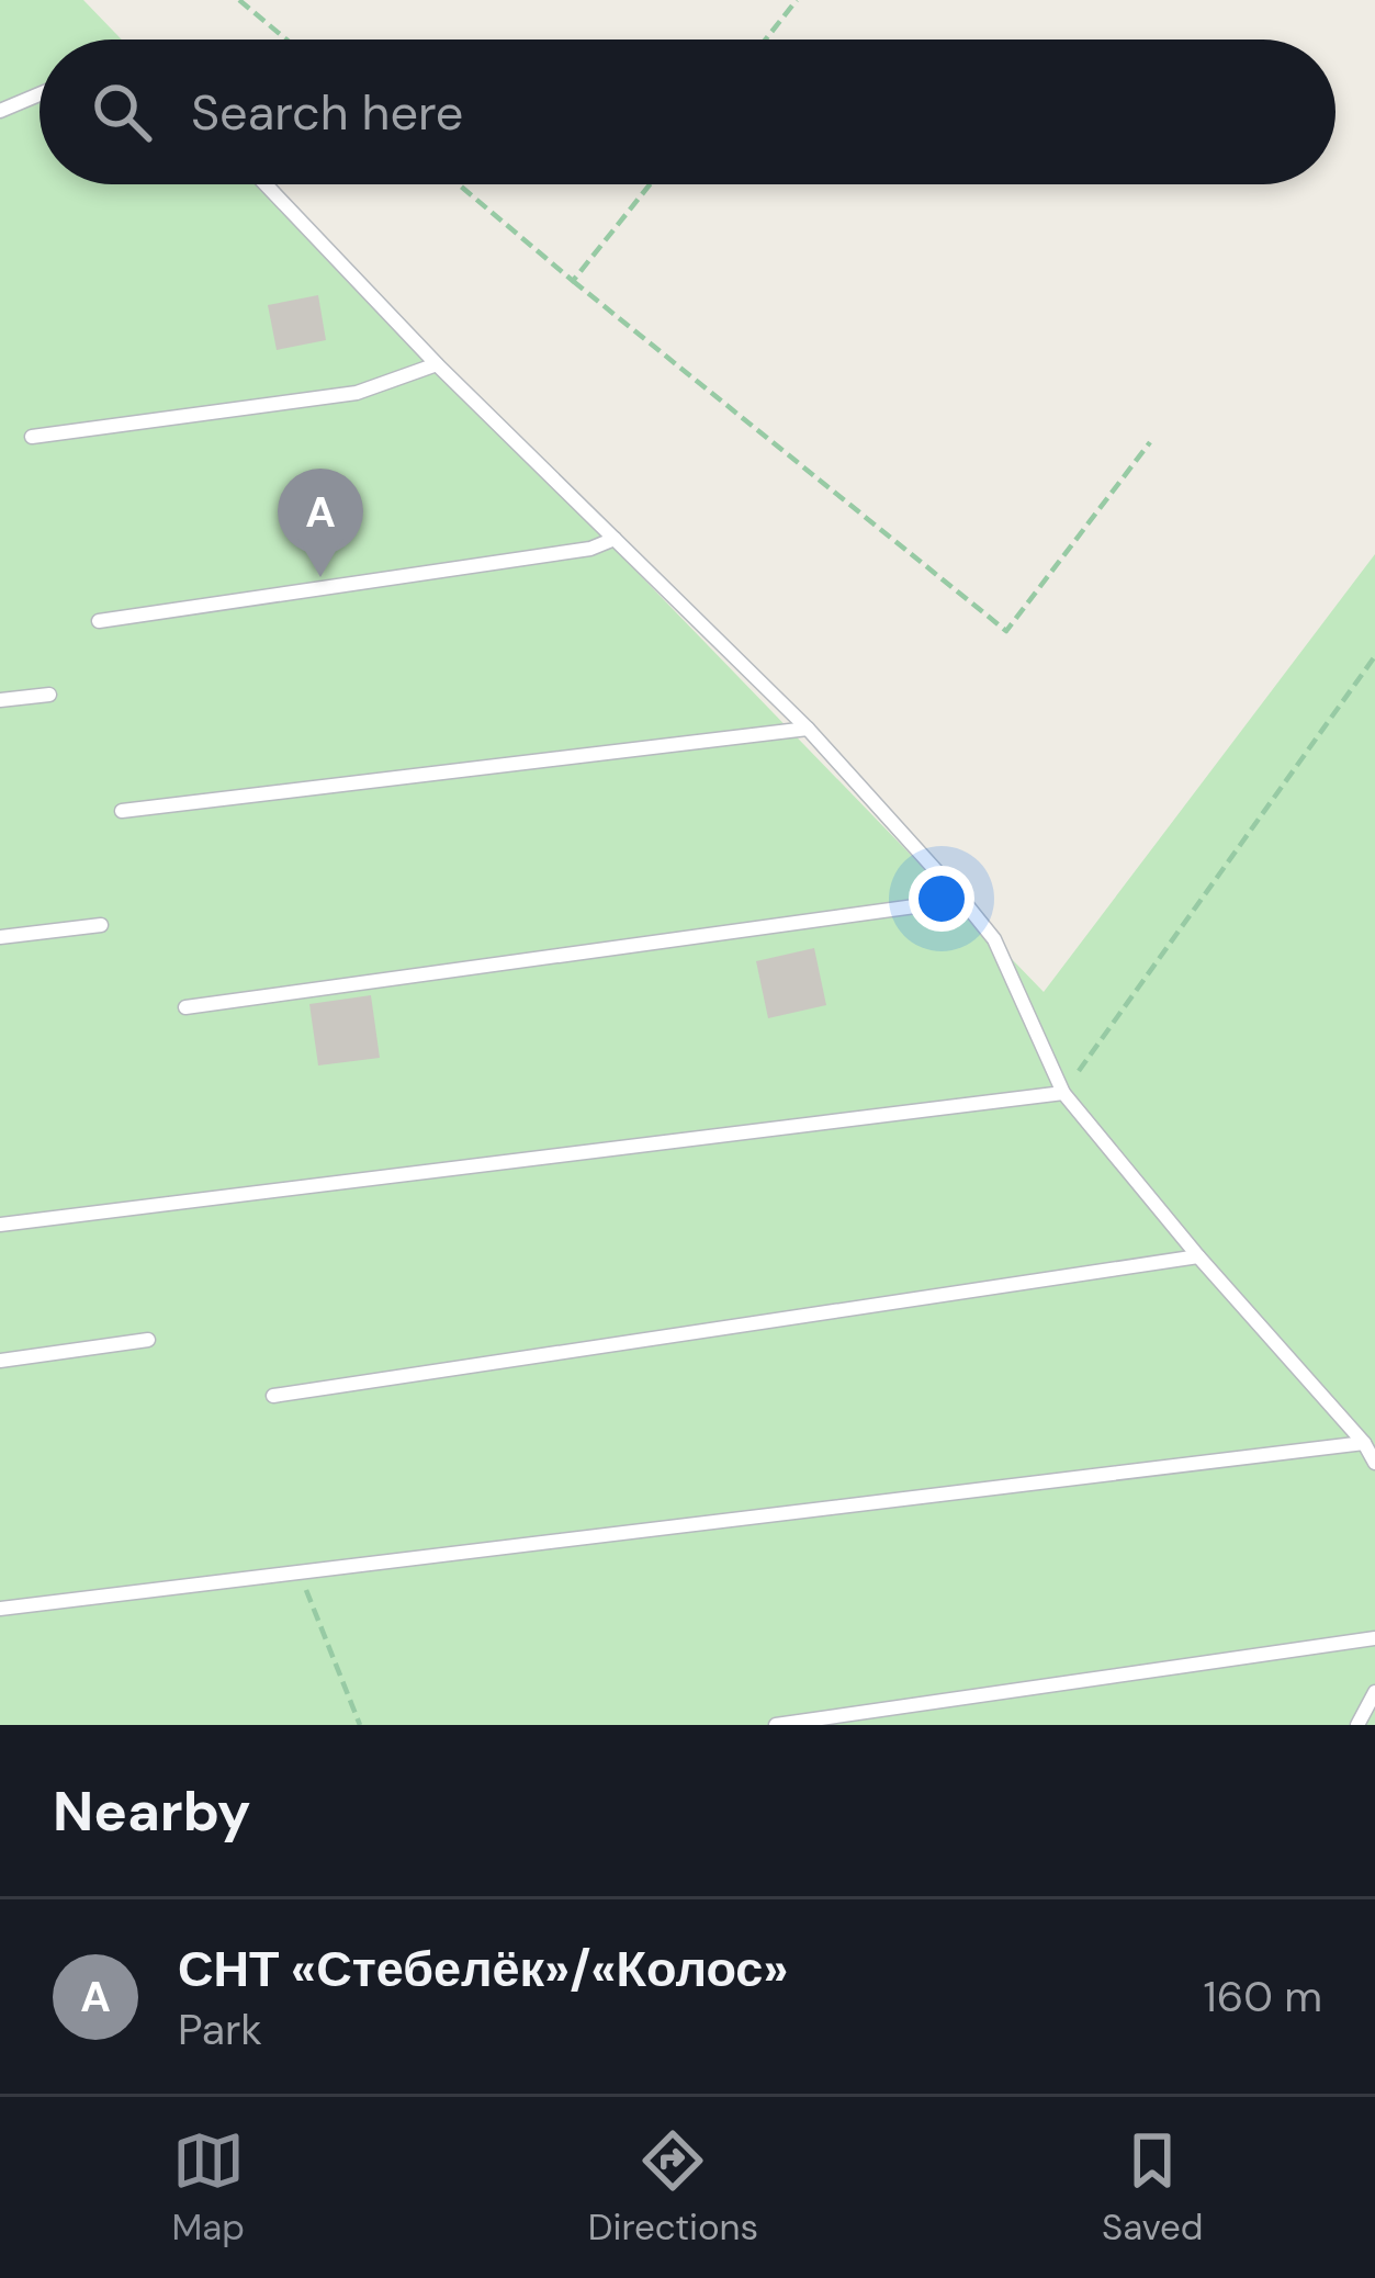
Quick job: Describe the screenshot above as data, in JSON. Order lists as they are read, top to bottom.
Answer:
{
  "page": {
    "search": "Search here",
    "pins": "A",
    "heading": "Nearby",
    "list": [
      {
        "mark": "A",
        "name": "СНТ «Стебелёк»/«Колос»",
        "note": "Park",
        "value": "160 m"
      }
    ],
    "nav": ["Map", "Directions", "Saved"]
  }
}
